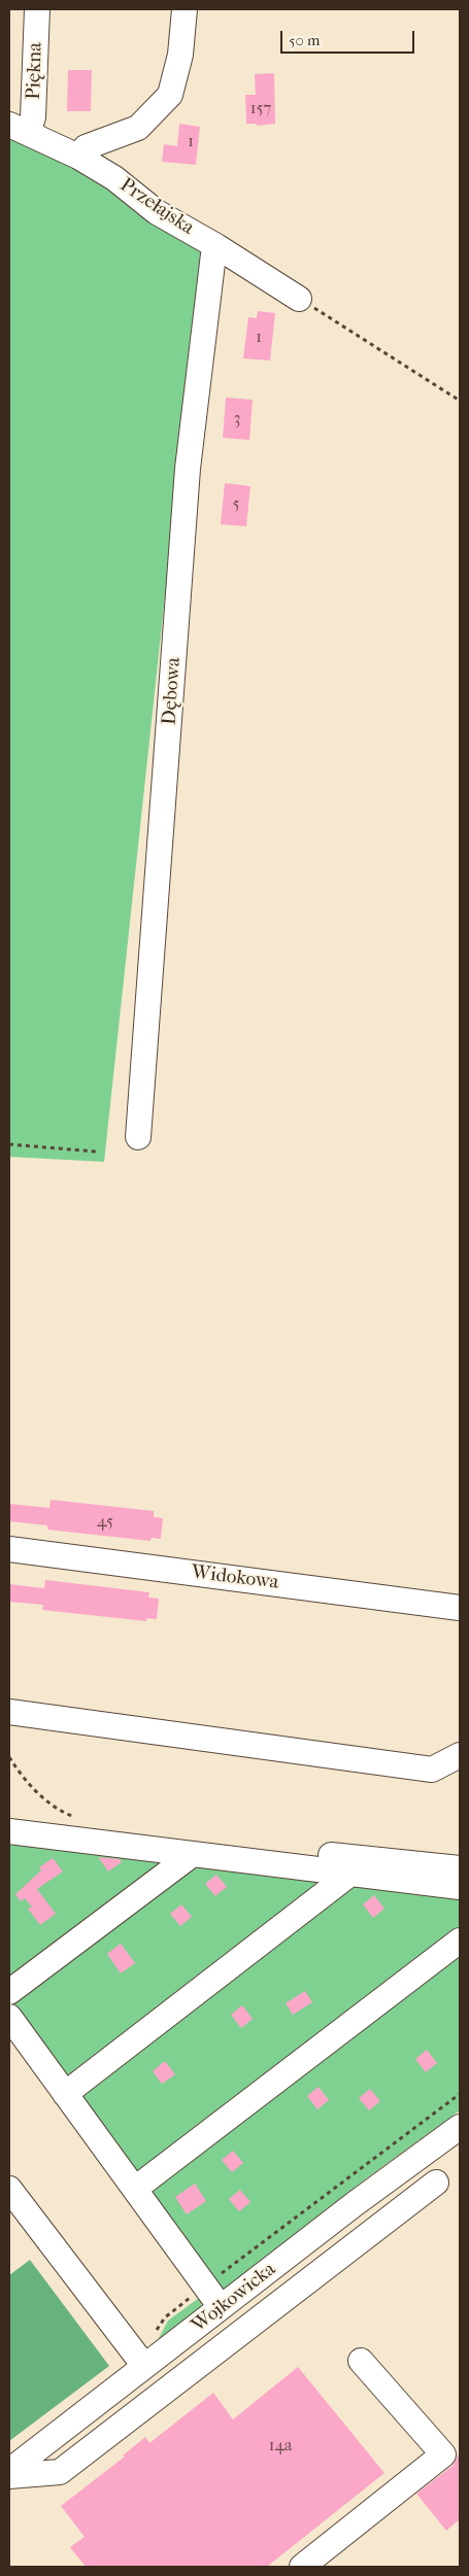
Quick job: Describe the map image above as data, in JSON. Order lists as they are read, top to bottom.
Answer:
{
  "streets": {
    "street": [
      "Piękna",
      "Przełajska",
      "Dębowa",
      "Widokowa",
      "Wojkowicka"
    ]
  },
  "crossings": [
    ["Piękna", "Przełajska"],
    ["Przełajska", "Dębowa"]
  ],
  "house_numbers": [
    "157",
    "1",
    "1",
    "3",
    "5",
    "45",
    "14a"
  ],
  "scale_bar": "50 m"
}
